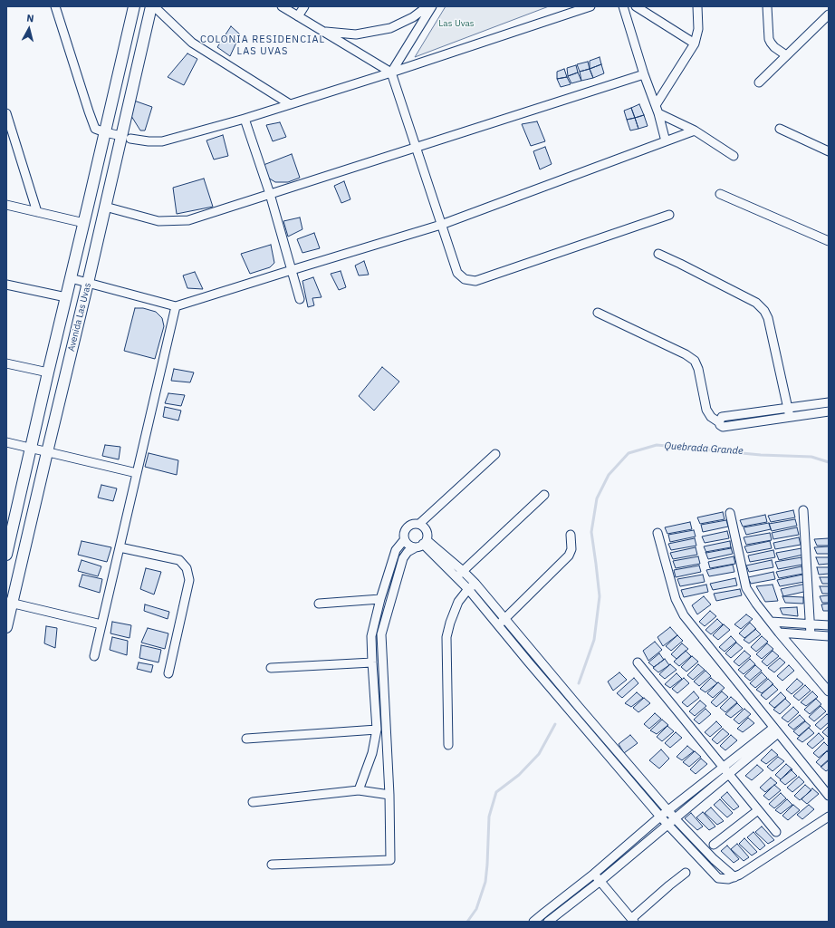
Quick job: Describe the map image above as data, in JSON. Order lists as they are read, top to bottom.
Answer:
{
  "streets": {
    "street": ["Avenida Las Uvas"]
  },
  "districts": ["COLONIA RESIDENCIAL LAS UVAS"],
  "water": ["Quebrada Grande"],
  "parks": ["Las Uvas"],
  "north": "top"
}
